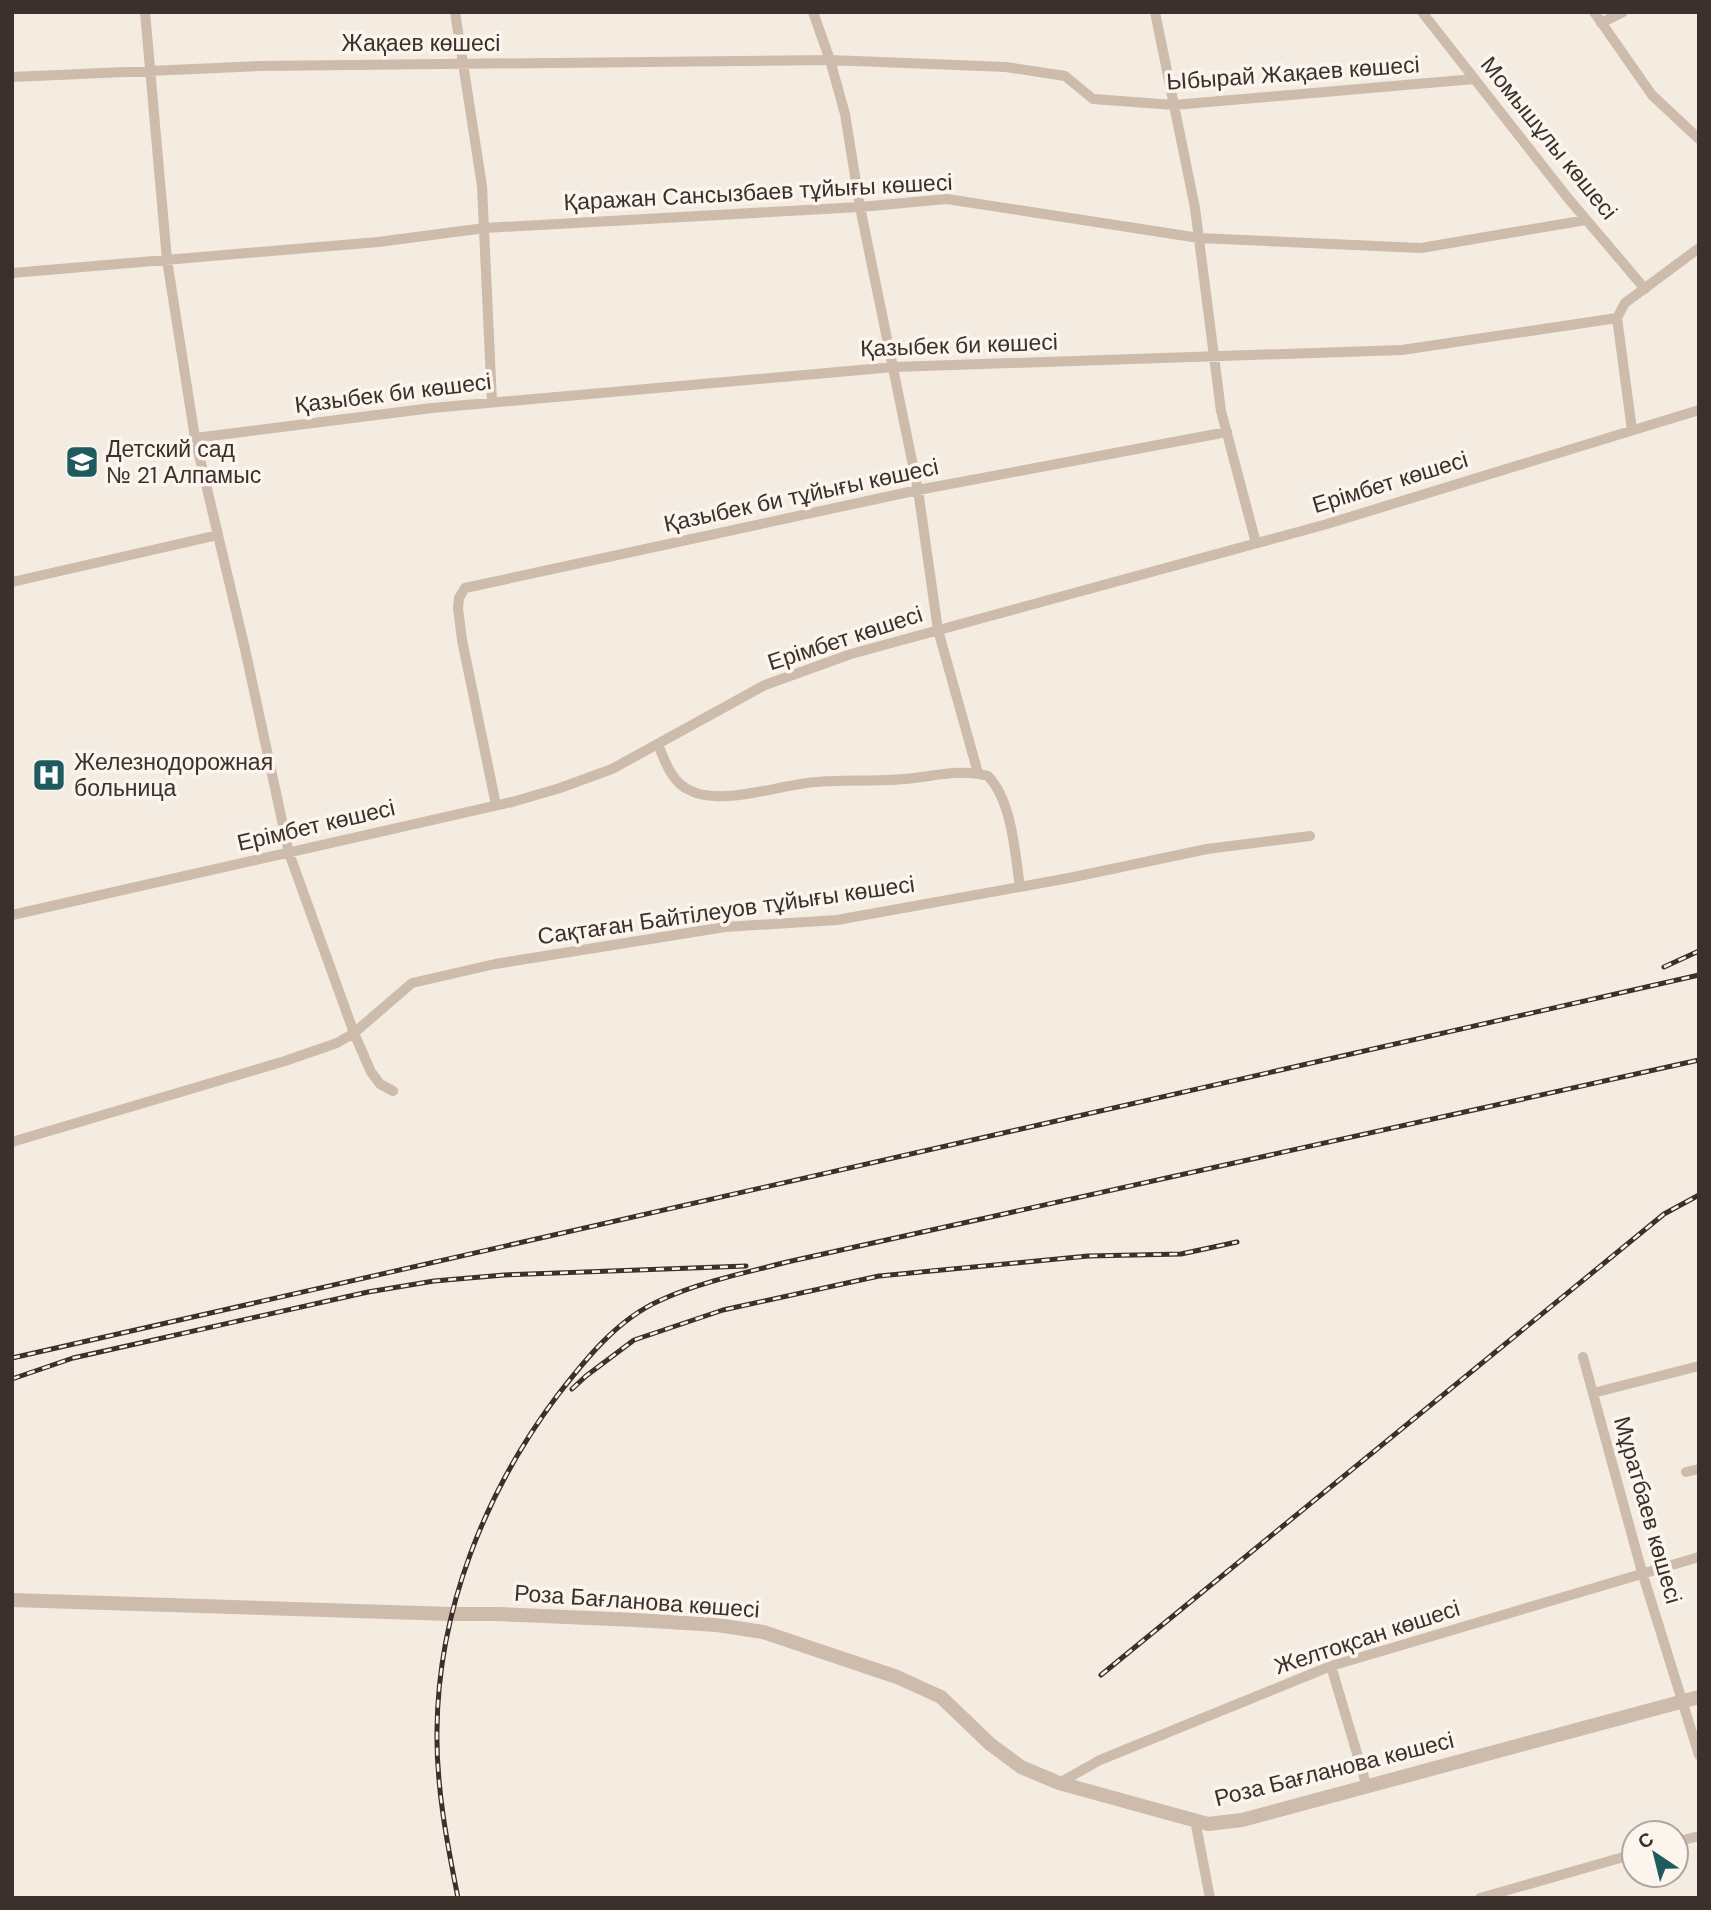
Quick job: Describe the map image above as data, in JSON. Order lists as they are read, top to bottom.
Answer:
{
  "streets": {
    "street": [
      "Жақаев көшесі",
      "Ыбырай Жақаев көшесі",
      "Момышұлы көшесі",
      "Қаражан Сансызбаев тұйығы көшесі",
      "Қазыбек би көшесі",
      "Ерімбет көшесі",
      "Қазыбек би тұйығы көшесі",
      "Сақтаған Байтілеуов тұйығы көшесі",
      "Мұратбаев көшесі",
      "Роза Бағланова көшесі",
      "Желтоқсан көшесі"
    ]
  },
  "crossings": [
    ["Жақаев көшесі", "Ыбырай Жақаев көшесі"],
    ["Ыбырай Жақаев көшесі", "Момышұлы көшесі"],
    ["Момышұлы көшесі", "Қаражан Сансызбаев тұйығы көшесі"],
    ["Ерімбет көшесі", "Қазыбек би тұйығы көшесі"],
    ["Мұратбаев көшесі", "Роза Бағланова көшесі"],
    ["Мұратбаев көшесі", "Желтоқсан көшесі"],
    ["Роза Бағланова көшесі", "Желтоқсан көшесі"]
  ],
  "places": {
    "school or university": ["Детский сад № 21 Алпамыс"],
    "hospital": ["Железнодорожная больница"]
  },
  "north": "top left"
}
